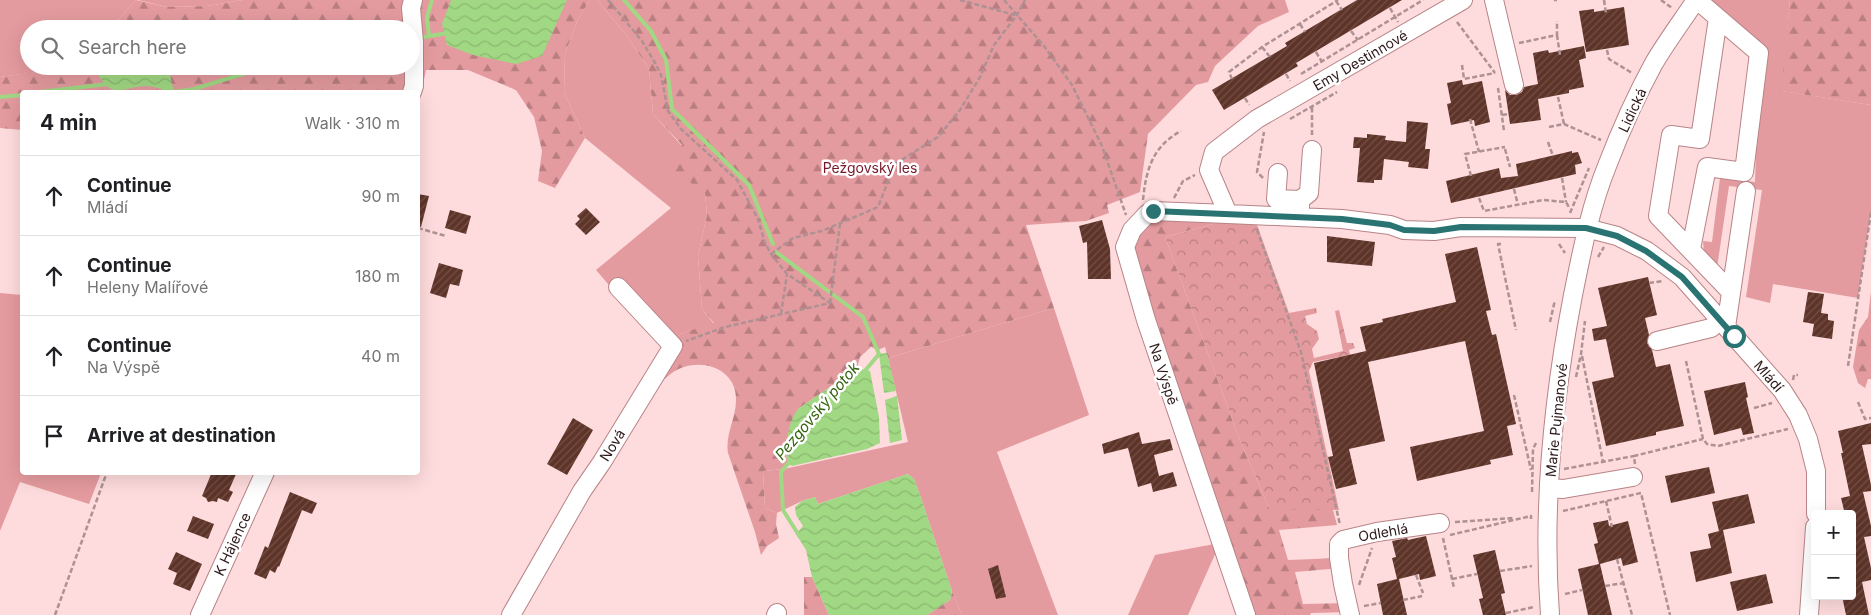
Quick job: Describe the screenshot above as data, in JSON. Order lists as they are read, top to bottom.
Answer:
{
  "streets": {
    "street": [
      "Emy Destinnové",
      "Lidická",
      "Na Výspě",
      "Mládí",
      "Marie Pujmanové",
      "Nová",
      "Odlehlá",
      "K Hájence"
    ]
  },
  "crossings": [
    ["Lidická", "Mládí"],
    ["Lidická", "Marie Pujmanové"],
    ["Mládí", "Marie Pujmanové"]
  ],
  "water": ["Pezgovský potok"],
  "parks": ["Pežgovský les"],
  "page": {
    "search": "Search here",
    "heading": ["4 min", "Walk · 310 m"],
    "list": [
      ["Continue", "Mládí", "90 m"],
      ["Continue", "Heleny Malířové", "180 m"],
      ["Continue", "Na Výspě", "40 m"],
      "Arrive at destination"
    ],
    "map_buttons": ["+", "−"]
  }
}
